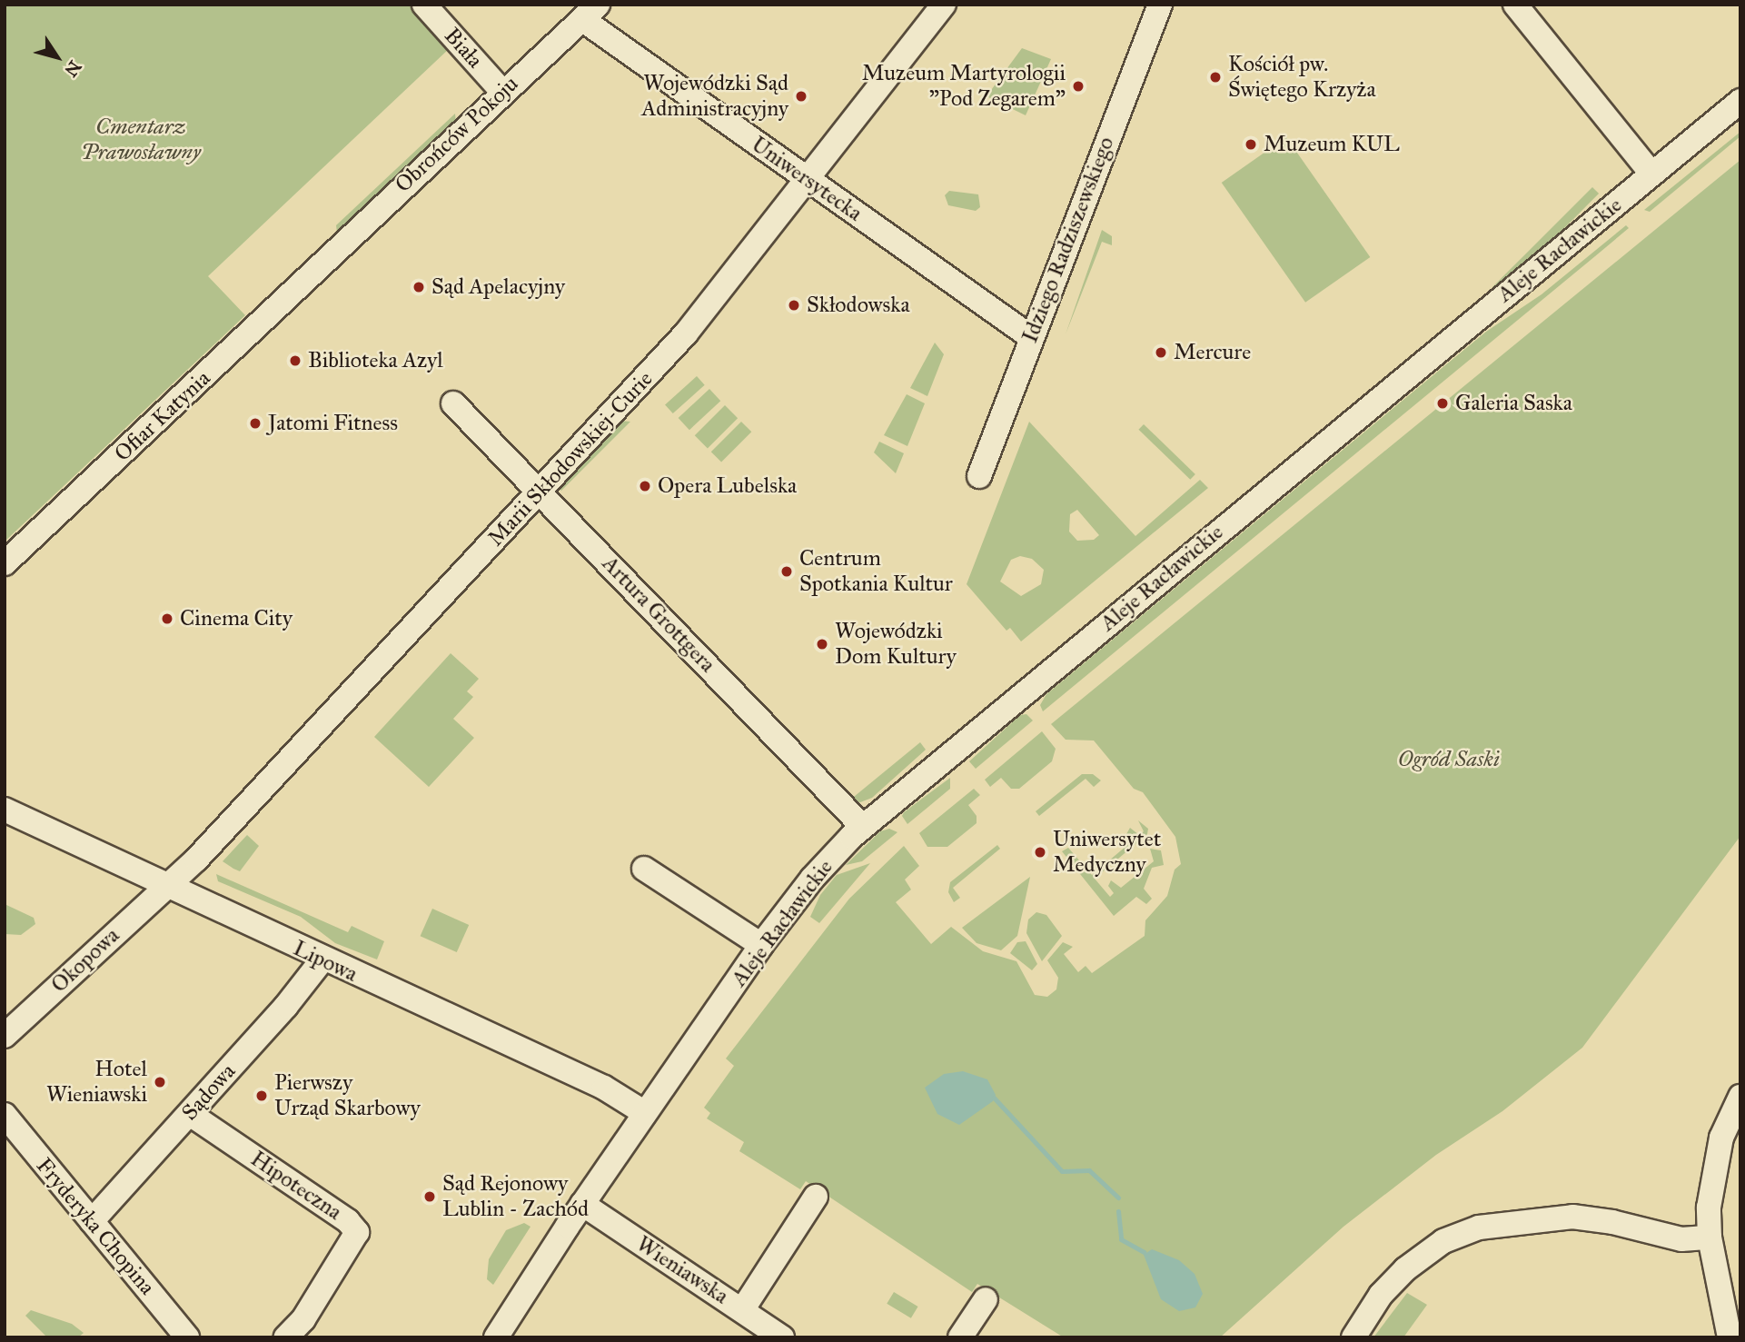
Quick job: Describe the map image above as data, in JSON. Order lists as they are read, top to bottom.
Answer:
{
  "streets": {
    "street": [
      "Biała",
      "Obrońców Pokoju",
      "Uniwersytecka",
      "Idziego Radziszewskiego",
      "Aleje Racławickie",
      "Ofiar Katynia",
      "Marii Skłodowskiej-Curie",
      "Artura Grottgera",
      "Okopowa",
      "Lipowa",
      "Sądowa",
      "Hipoteczna",
      "Fryderyka Chopina",
      "Wieniawska"
    ]
  },
  "crossings": [
    ["Biała", "Obrońców Pokoju"],
    ["Obrońców Pokoju", "Uniwersytecka"],
    ["Obrońców Pokoju", "Ofiar Katynia"],
    ["Uniwersytecka", "Idziego Radziszewskiego"],
    ["Uniwersytecka", "Marii Skłodowskiej-Curie"],
    ["Aleje Racławickie", "Artura Grottgera"],
    ["Aleje Racławickie", "Lipowa"],
    ["Aleje Racławickie", "Wieniawska"],
    ["Marii Skłodowskiej-Curie", "Artura Grottgera"],
    ["Marii Skłodowskiej-Curie", "Okopowa"],
    ["Marii Skłodowskiej-Curie", "Lipowa"],
    ["Okopowa", "Lipowa"],
    ["Lipowa", "Sądowa"],
    ["Sądowa", "Hipoteczna"],
    ["Sądowa", "Fryderyka Chopina"]
  ],
  "parks": ["Cmentarz Prawosławny", "Ogród Saski"],
  "places": [
    "Kościół pw. Świętego Krzyża",
    "Muzeum Martyrologii \"Pod Zegarem\"",
    "Wojewódzki Sąd Administracyjny",
    "Muzeum KUL",
    "Sąd Apelacyjny",
    "Skłodowska",
    "Mercure",
    "Biblioteka Azyl",
    "Galeria Saska",
    "Jatomi Fitness",
    "Opera Lubelska",
    "Centrum Spotkania Kultur",
    "Cinema City",
    "Wojewódzki Dom Kultury",
    "Uniwersytet Medyczny",
    "Hotel Wieniawski",
    "Pierwszy Urząd Skarbowy",
    "Sąd Rejonowy Lublin - Zachód"
  ],
  "north": "bottom right"
}
